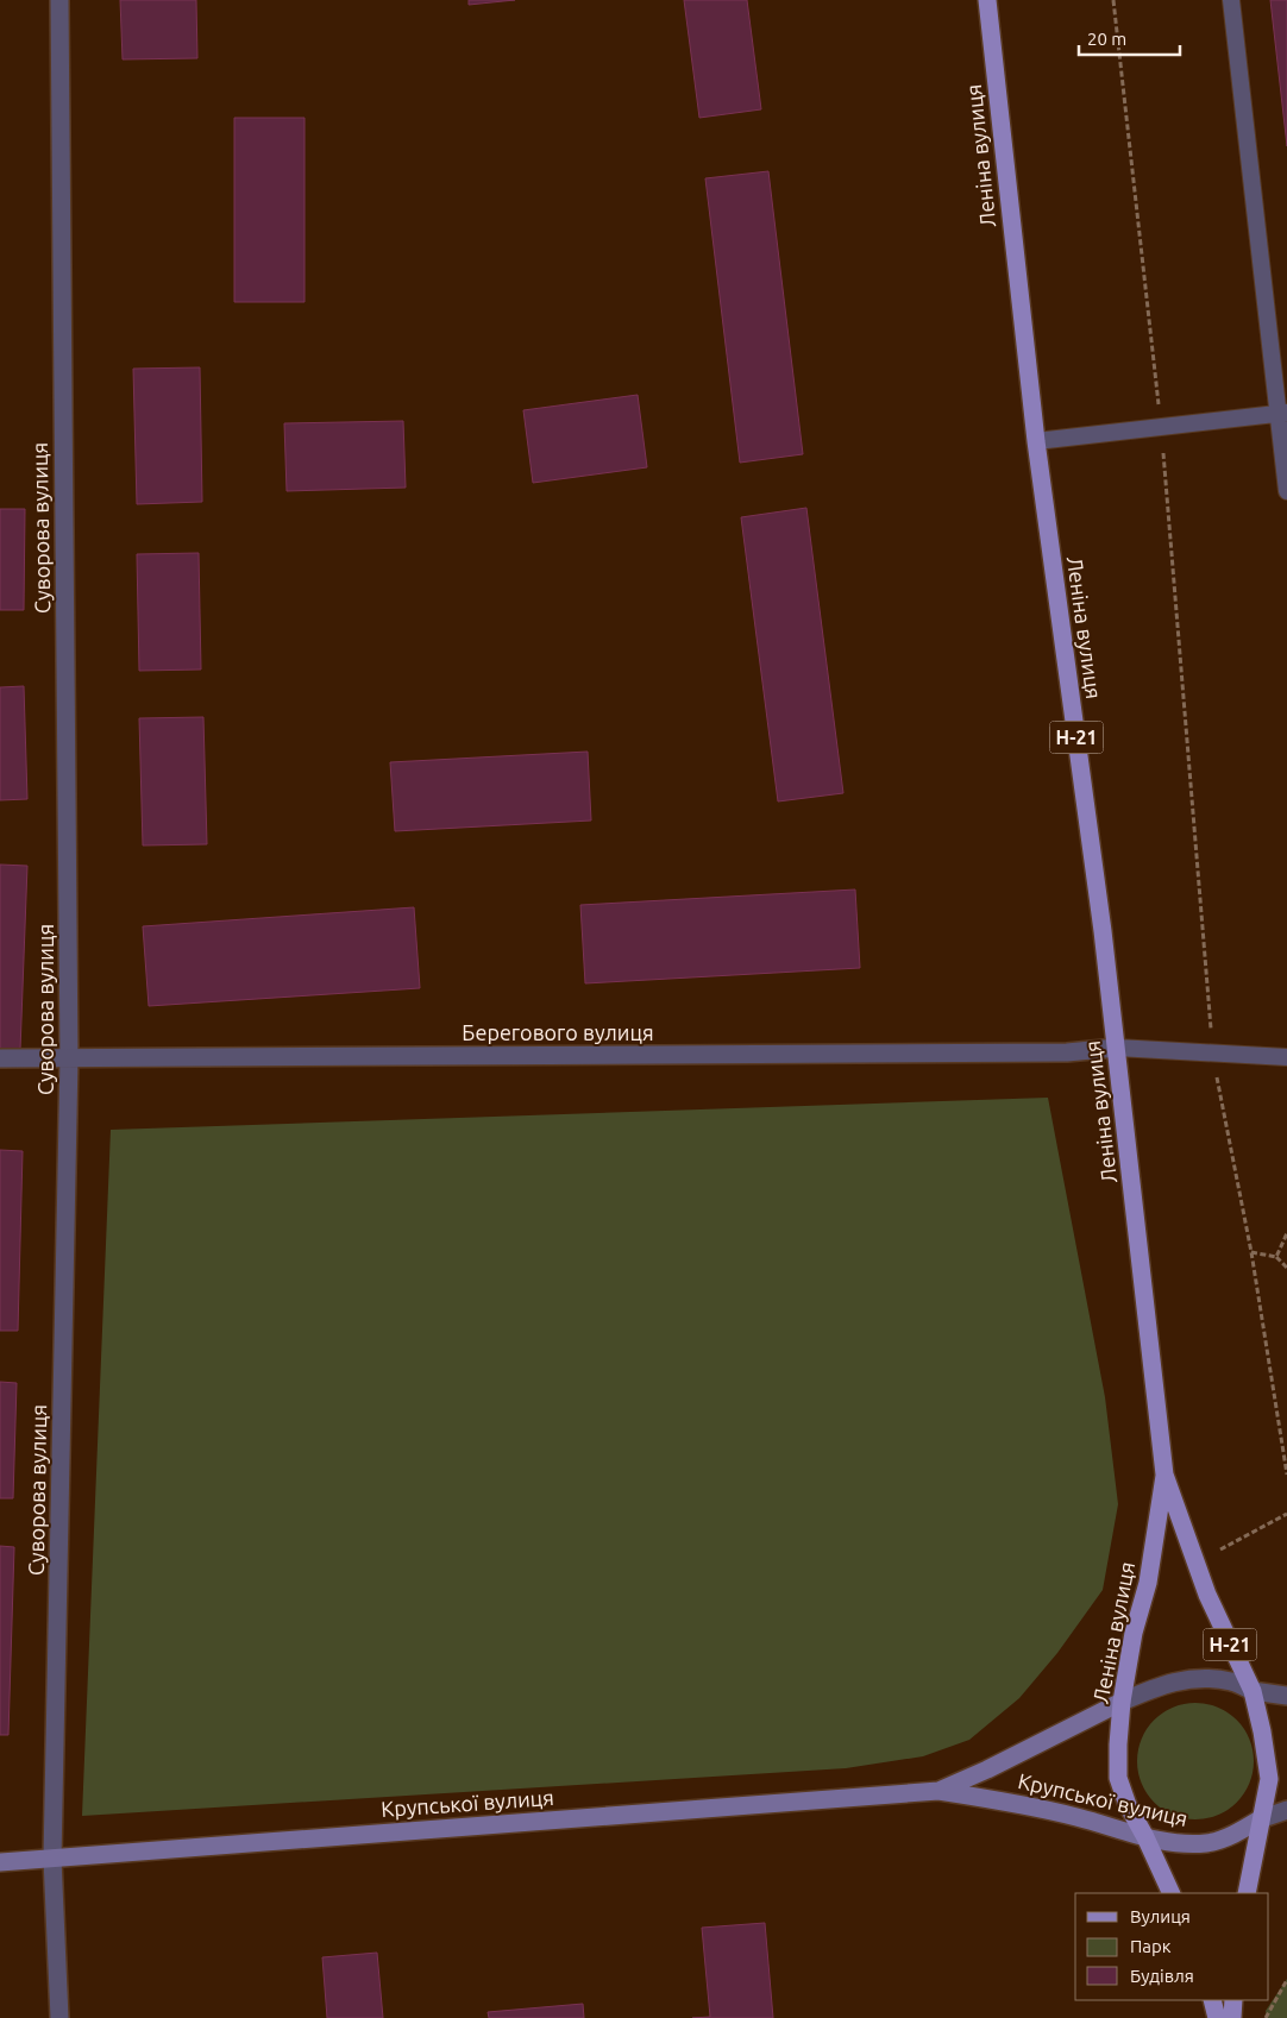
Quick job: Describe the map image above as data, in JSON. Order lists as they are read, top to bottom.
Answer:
{
  "streets": {
    "main road": ["Леніна вулиця", "Н-21", "Крупської вулиця"],
    "street": ["Суворова вулиця", "Берегового вулиця"]
  },
  "crossings": [
    ["Леніна вулиця", "Берегового вулиця"],
    ["Леніна вулиця", "Крупської вулиця"],
    ["Суворова вулиця", "Берегового вулиця"],
    ["Суворова вулиця", "Крупської вулиця"]
  ],
  "legend": ["Вулиця", "Парк", "Будівля"],
  "scale_bar": "20 m"
}
